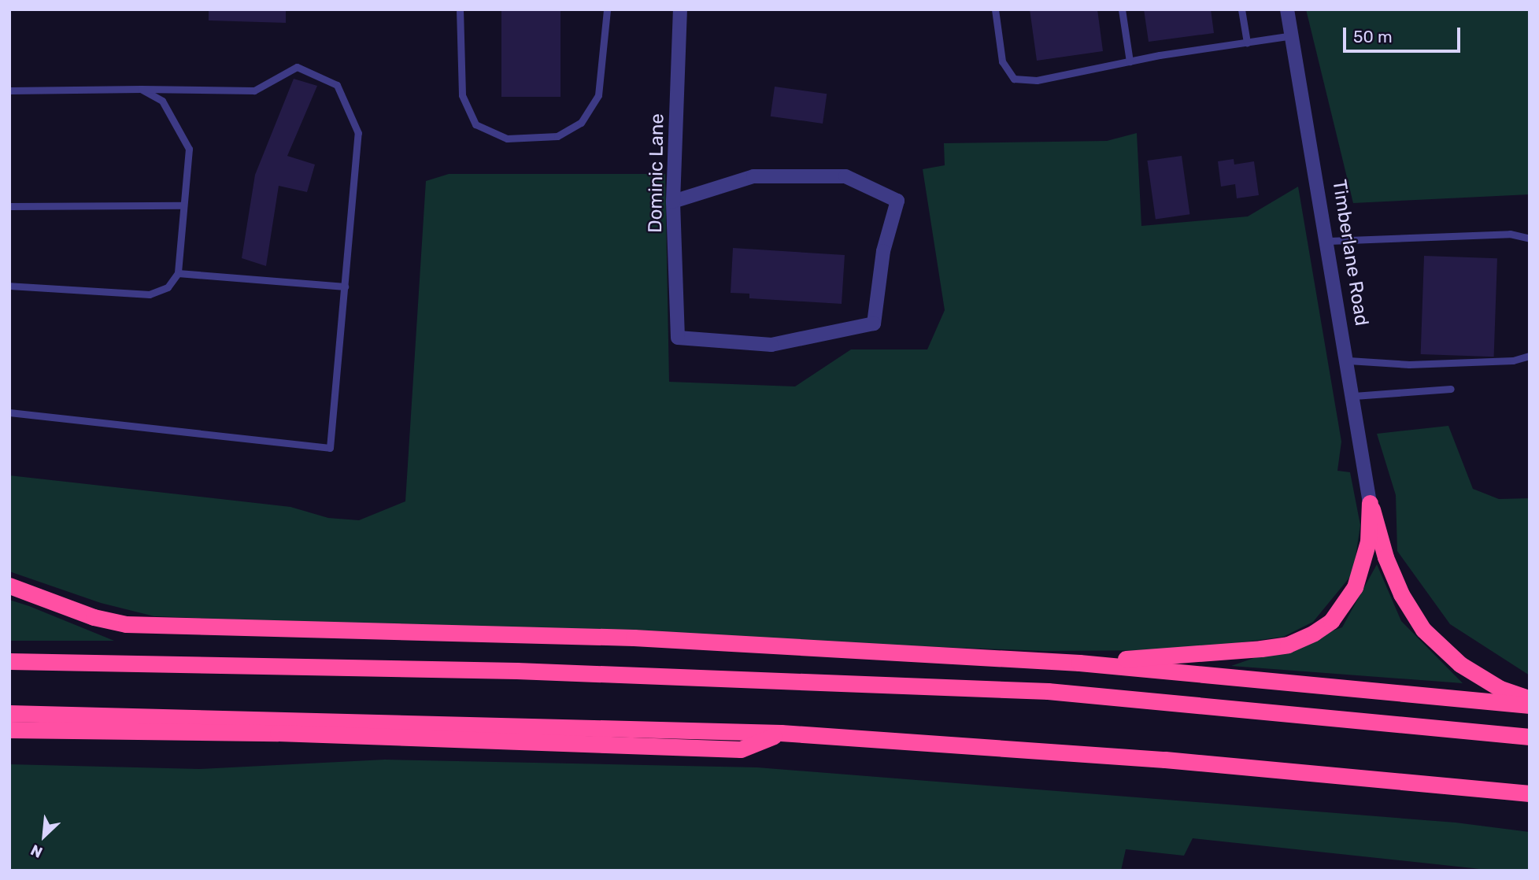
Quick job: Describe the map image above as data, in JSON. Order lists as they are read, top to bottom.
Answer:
{
  "streets": {
    "street": ["Dominic Lane", "Timberlane Road"]
  },
  "scale_bar": "50 m",
  "north": "bottom left"
}
